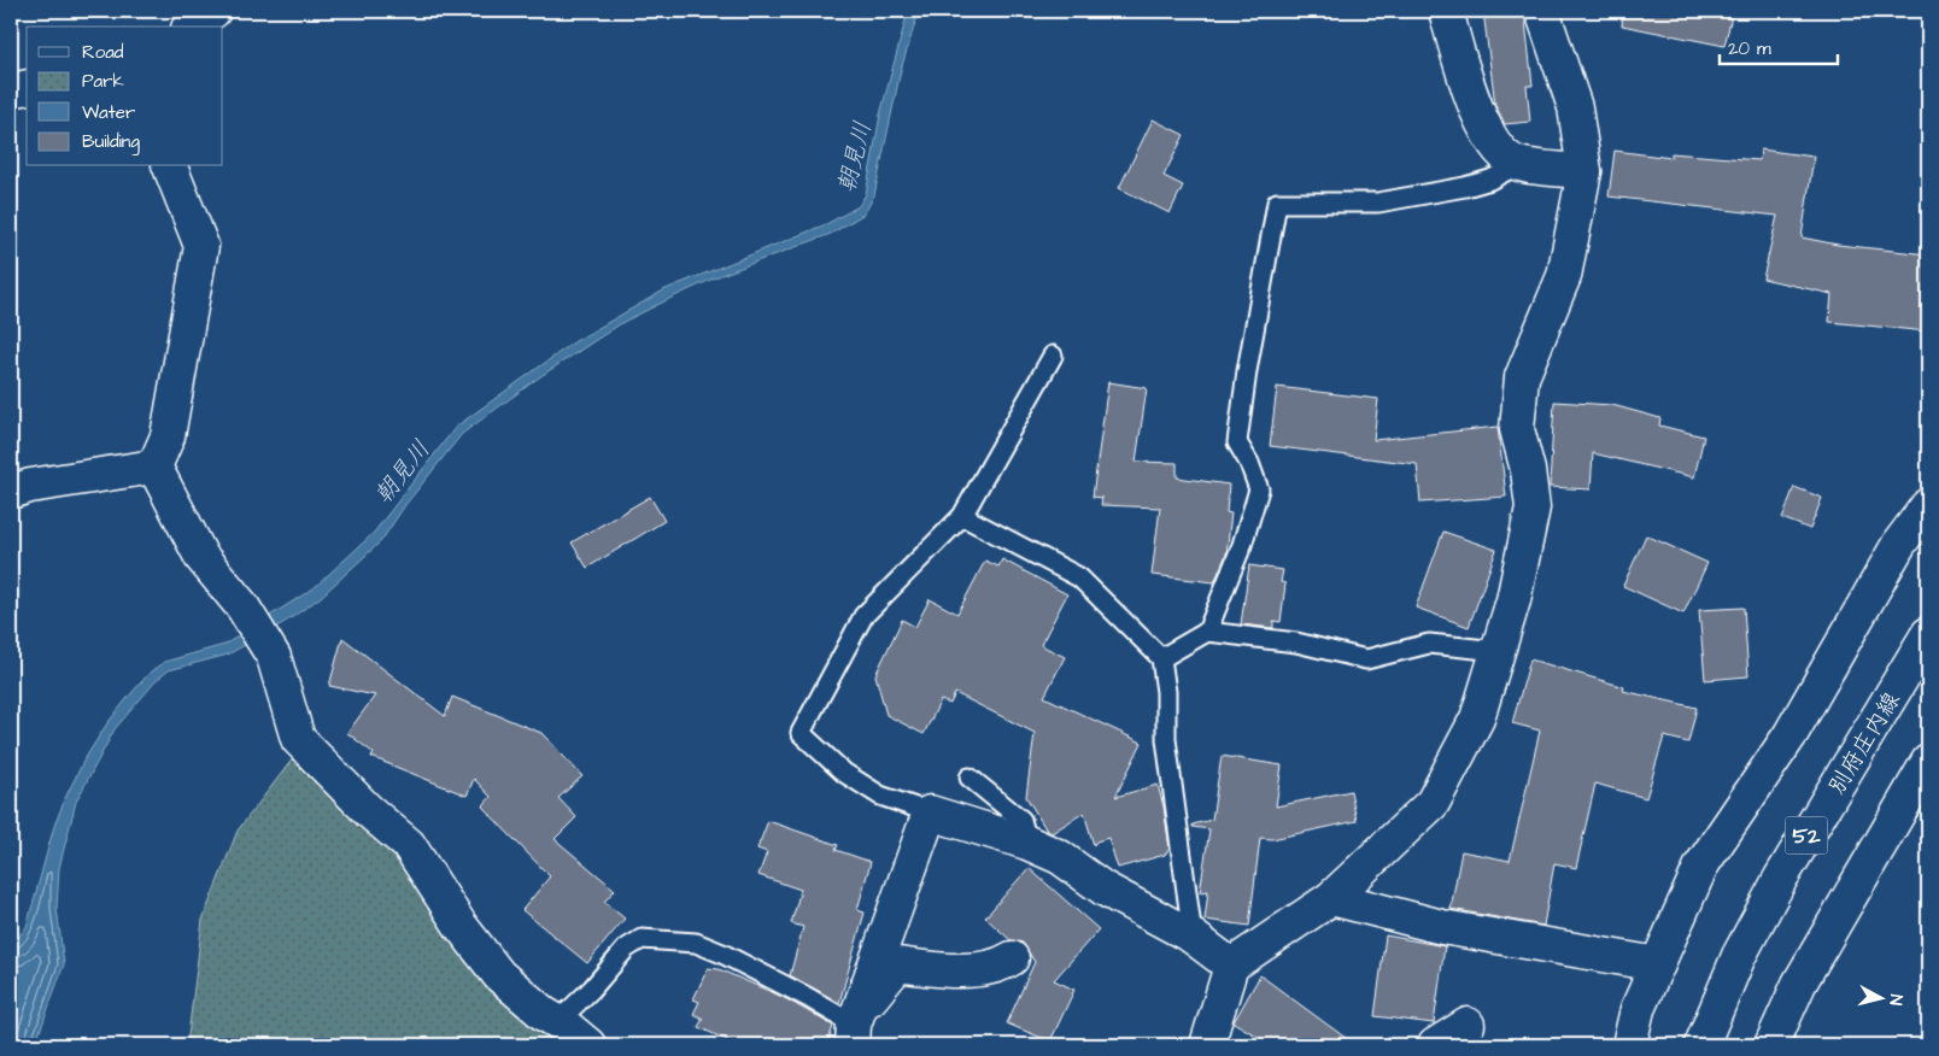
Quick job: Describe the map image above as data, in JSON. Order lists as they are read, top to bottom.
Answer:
{
  "streets": {
    "street": ["別府庄内線", "52"]
  },
  "water": ["朝見川"],
  "legend": [
    "Road",
    "Park",
    "Water",
    "Building"
  ],
  "scale_bar": "20 m",
  "north": "right"
}
